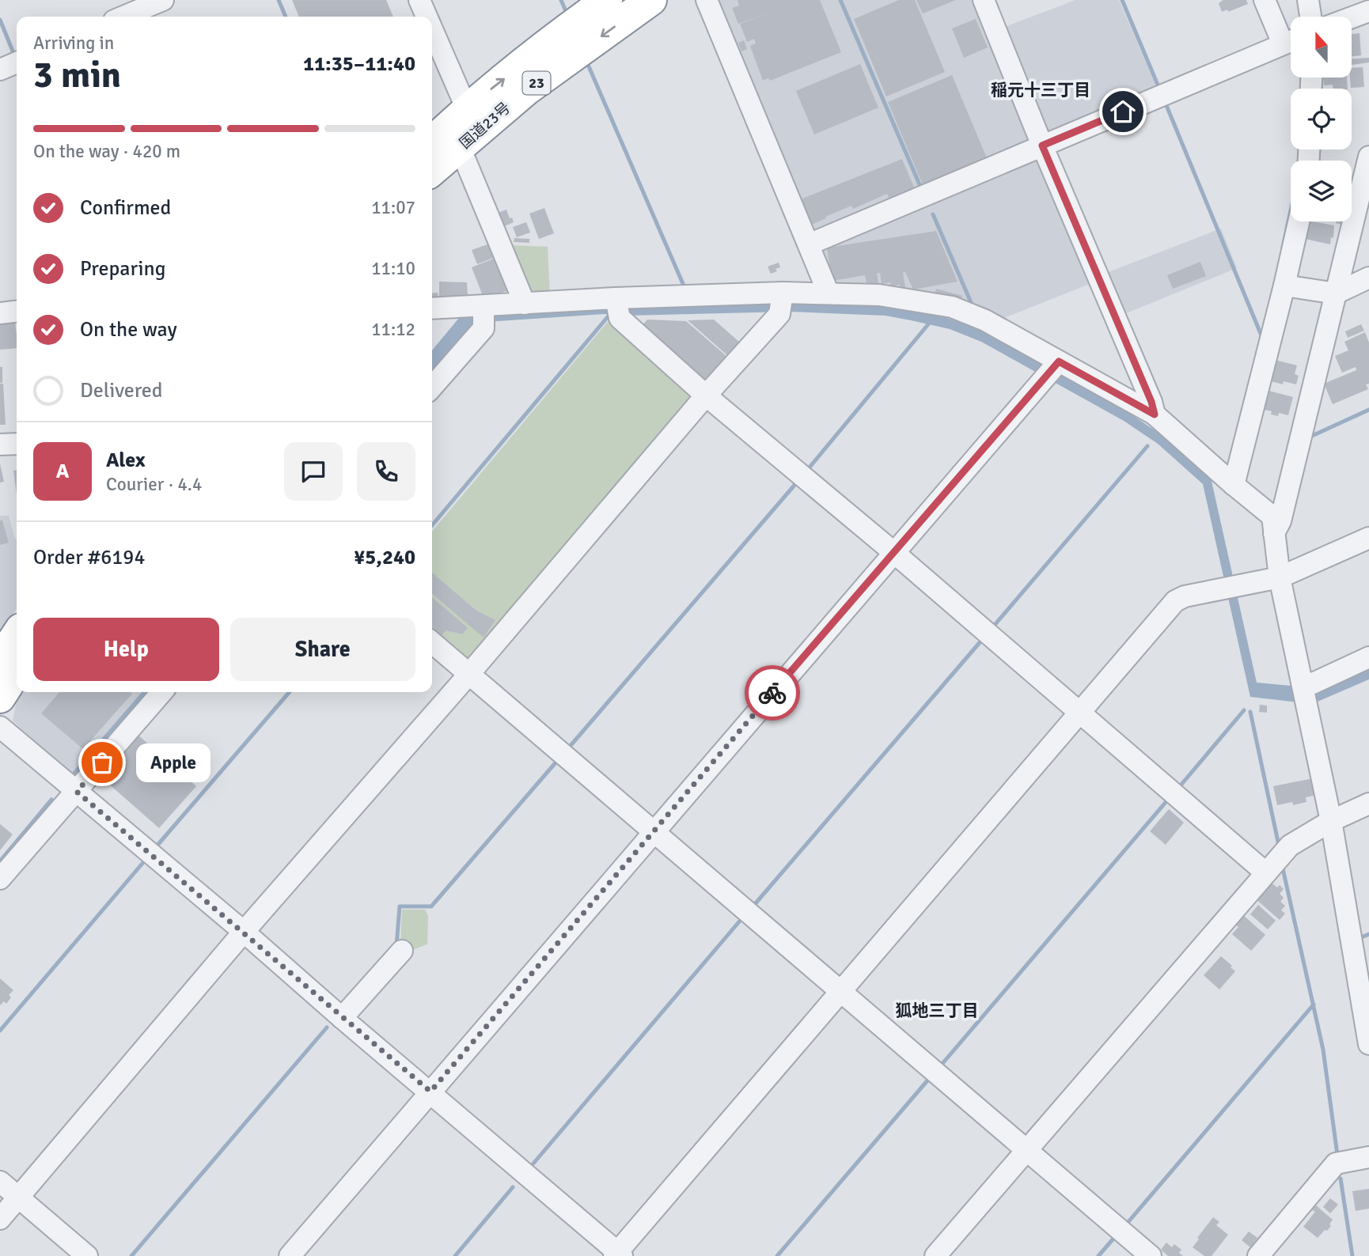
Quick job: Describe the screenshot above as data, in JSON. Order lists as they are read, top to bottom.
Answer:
{
  "streets": {
    "highway": ["23", "国道23号"]
  },
  "districts": ["稲元十三丁目", "狐地三丁目"],
  "places": ["Apple"],
  "north": "top",
  "page": {
    "heading": ["3 min", "Arriving in", "11:35–11:40"],
    "panel": [
      "Alex",
      "Courier · 4.4",
      "Order #6194",
      "¥5,240"
    ],
    "bar": "On the way · 420 m",
    "list": [
      ["Confirmed", "11:07"],
      ["Preparing", "11:10"],
      ["On the way", "11:12"],
      "Delivered"
    ],
    "round": "A",
    "buttons": ["Help", "Share"],
    "bubble": "Apple"
  }
}
